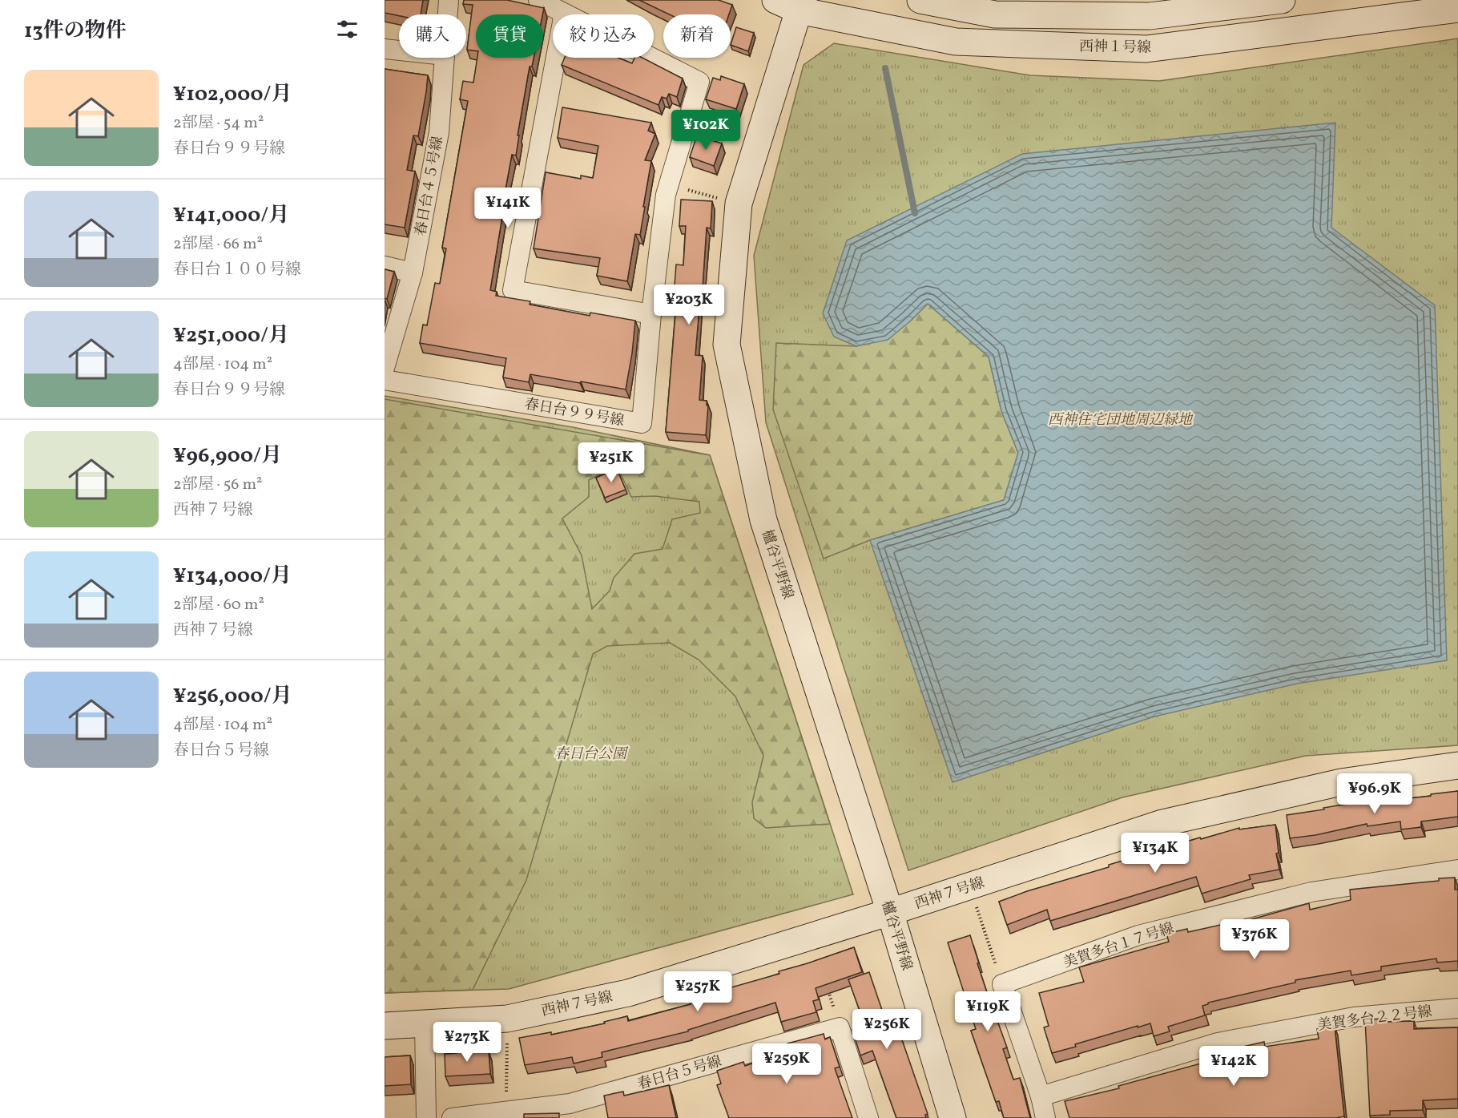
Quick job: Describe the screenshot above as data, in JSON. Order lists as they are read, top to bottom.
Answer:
{
  "streets": {
    "street": [
      "西神１号線",
      "春日台４５号線",
      "春日台９９号線",
      "櫨谷平野線",
      "西神７号線",
      "美賀多台１７号線",
      "美賀多台２２号線",
      "春日台５号線"
    ]
  },
  "crossings": [
    ["西神１号線", "櫨谷平野線"],
    ["櫨谷平野線", "西神７号線"]
  ],
  "parks": ["西神住宅団地周辺緑地", "春日台公園"],
  "page": {
    "heading": "13件の物件",
    "chip": [
      "購入",
      "賃貸",
      "絞り込み",
      "新着"
    ],
    "list": [
      {
        "name": "¥102,000/月",
        "note": "2部屋 · 54 m² · 春日台９９号線"
      },
      {
        "name": "¥141,000/月",
        "note": "2部屋 · 66 m² · 春日台１００号線"
      },
      {
        "name": "¥251,000/月",
        "note": "4部屋 · 104 m² · 春日台９９号線"
      },
      {
        "name": "¥96,900/月",
        "note": "2部屋 · 56 m² · 西神７号線"
      },
      {
        "name": "¥134,000/月",
        "note": "2部屋 · 60 m² · 西神７号線"
      },
      {
        "name": "¥256,000/月",
        "note": "4部屋 · 104 m² · 春日台５号線"
      }
    ],
    "price": [
      "¥102K",
      "¥141K",
      "¥203K",
      "¥251K",
      "¥96.9K",
      "¥134K",
      "¥376K",
      "¥257K",
      "¥119K",
      "¥256K",
      "¥273K",
      "¥259K",
      "¥142K"
    ]
  }
}
